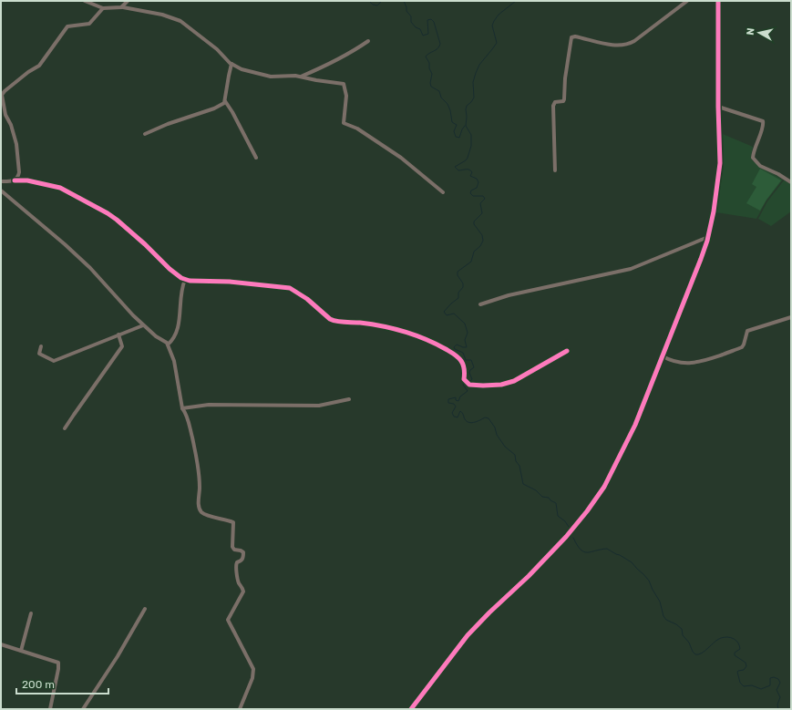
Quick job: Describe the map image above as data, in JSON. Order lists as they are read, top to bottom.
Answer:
{
  "scale_bar": "200 m",
  "north": "left"
}
